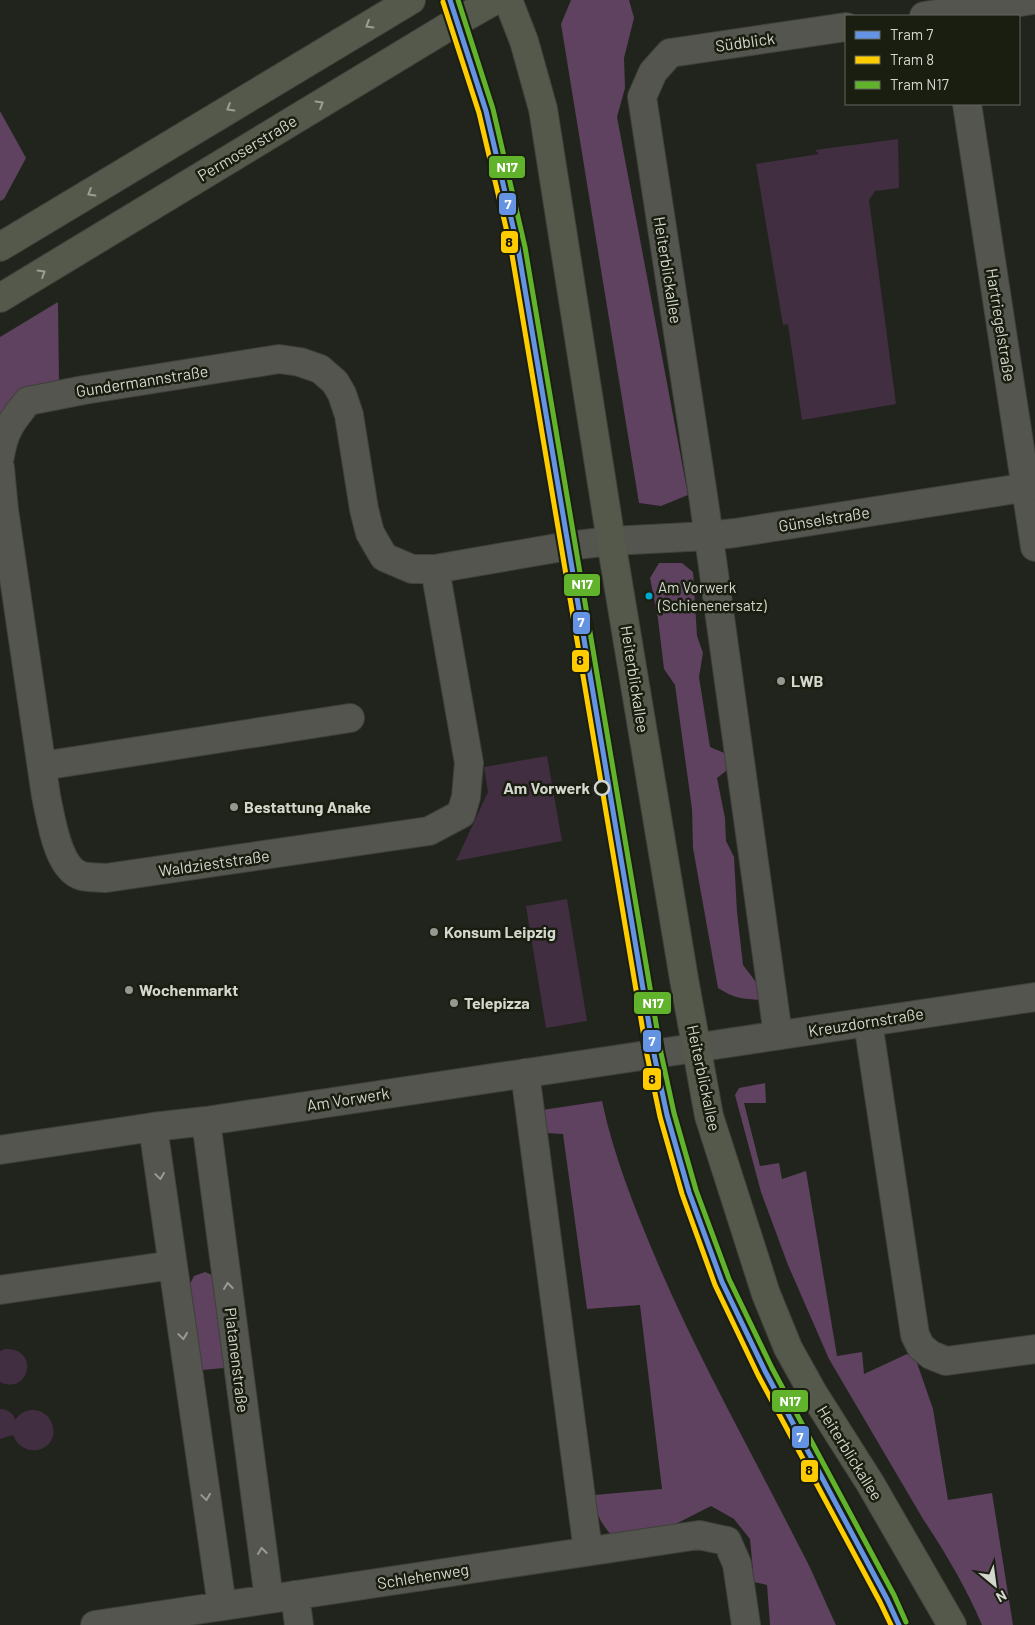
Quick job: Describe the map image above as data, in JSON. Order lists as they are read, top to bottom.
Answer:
{
  "streets": {
    "main road": ["Permoserstraße", "Heiterblickallee"],
    "street": [
      "Südblick",
      "Hartriegelstraße",
      "Gundermannstraße",
      "Günselstraße",
      "Waldzieststraße",
      "Kreuzdornstraße",
      "Am Vorwerk",
      "Platanenstraße",
      "Schlehenweg"
    ]
  },
  "crossings": [
    ["Südblick", "Heiterblickallee"],
    ["Heiterblickallee", "Günselstraße"],
    ["Heiterblickallee", "Kreuzdornstraße"],
    ["Heiterblickallee", "Am Vorwerk"],
    ["Hartriegelstraße", "Günselstraße"],
    ["Gundermannstraße", "Waldzieststraße"],
    ["Kreuzdornstraße", "Am Vorwerk"],
    ["Am Vorwerk", "Platanenstraße"],
    ["Platanenstraße", "Schlehenweg"]
  ],
  "places": [
    "Am Vorwerk (Schienenersatz)",
    "LWB",
    "Am Vorwerk",
    "Bestattung Anake",
    "Konsum Leipzig",
    "Wochenmarkt",
    "Telepizza"
  ],
  "lines": ["tram line 7", "tram line N17", "tram line 8"],
  "legend": ["Tram 7", "Tram 8", "Tram N17"],
  "north": "bottom right"
}
